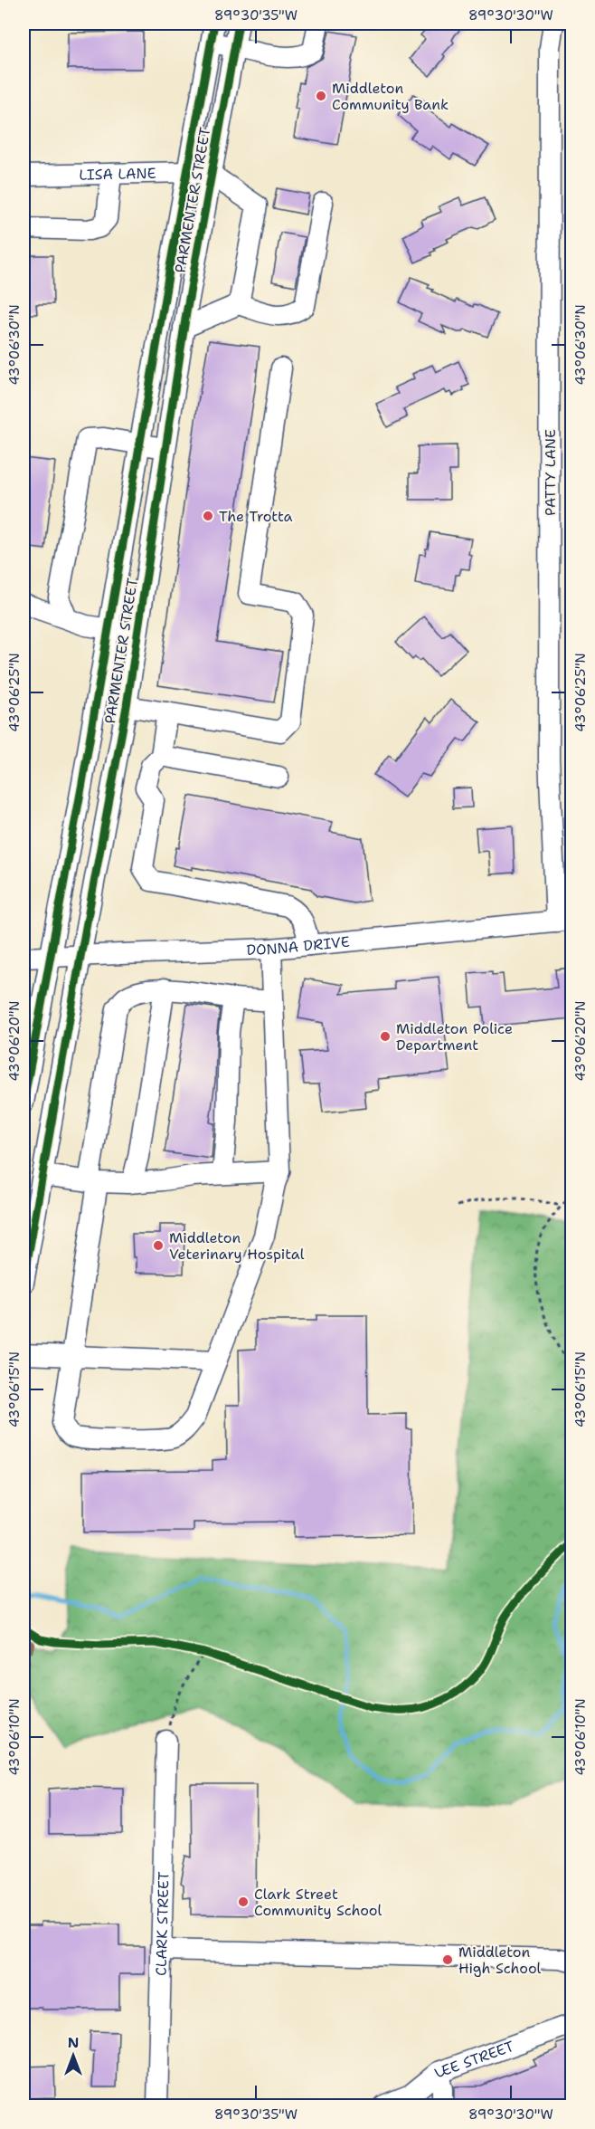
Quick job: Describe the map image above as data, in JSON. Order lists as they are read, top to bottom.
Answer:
{
  "streets": {
    "street": [
      "LISA LANE",
      "PARMENTER STREET",
      "PATTY LANE",
      "DONNA DRIVE",
      "CLARK STREET",
      "LEE STREET"
    ]
  },
  "crossings": [
    ["LISA LANE", "PARMENTER STREET"],
    ["PARMENTER STREET", "DONNA DRIVE"],
    ["PATTY LANE", "DONNA DRIVE"]
  ],
  "places": [
    "Middleton Community Bank",
    "The Trotta",
    "Middleton Police Department",
    "Middleton Veterinary Hospital",
    "Clark Street Community School",
    "Middleton High School"
  ],
  "north": "top",
  "coordinates": [
    "89°30'35\"W",
    "89°30'30\"W",
    "43°06'30\"N",
    "43°06'25\"N",
    "43°06'20\"N",
    "43°06'15\"N",
    "43°06'10\"N"
  ]
}
